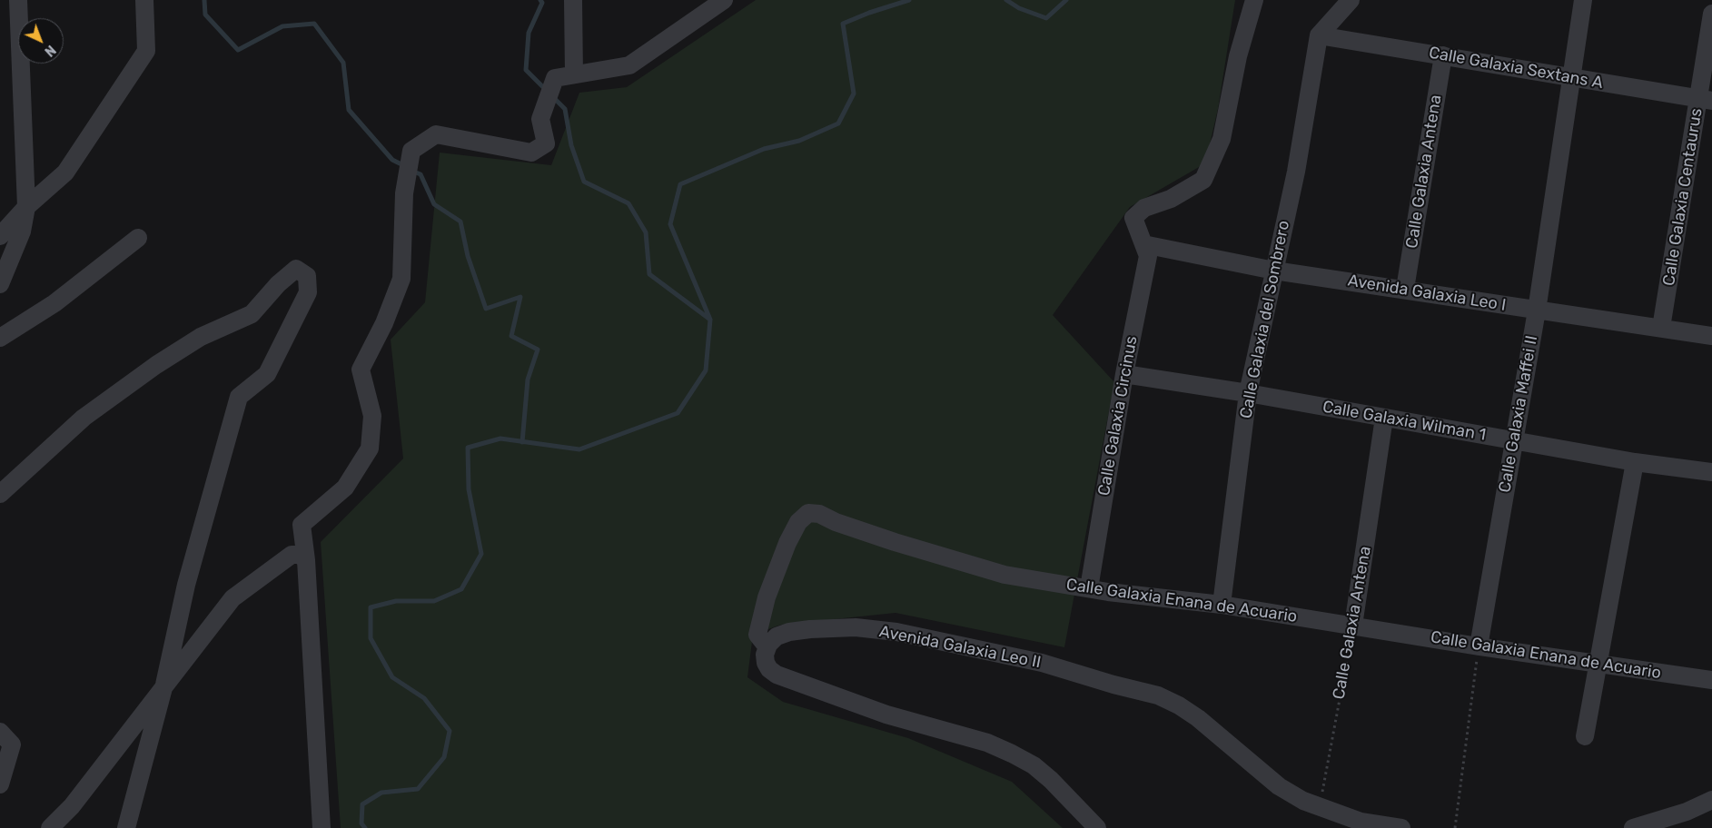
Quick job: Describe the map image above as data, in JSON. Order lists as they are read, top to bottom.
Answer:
{
  "streets": {
    "street": [
      "Calle Galaxia Sextans A",
      "Calle Galaxia Antena",
      "Calle Galaxia Centaurus",
      "Avenida Galaxia Leo I",
      "Calle Galaxia del Sombrero",
      "Calle Galaxia Maffei II",
      "Calle Galaxia Circinus",
      "Calle Galaxia Wilman 1",
      "Calle Galaxia Enana de Acuario",
      "Avenida Galaxia Leo II"
    ]
  },
  "crossings": [
    ["Calle Galaxia Sextans A", "Calle Galaxia Antena"],
    ["Calle Galaxia Sextans A", "Calle Galaxia Centaurus"],
    ["Calle Galaxia Sextans A", "Calle Galaxia del Sombrero"],
    ["Calle Galaxia Sextans A", "Calle Galaxia Maffei II"],
    ["Calle Galaxia Antena", "Avenida Galaxia Leo I"],
    ["Calle Galaxia Antena", "Calle Galaxia Wilman 1"],
    ["Calle Galaxia Antena", "Calle Galaxia Enana de Acuario"],
    ["Calle Galaxia Antena", "Avenida Galaxia Leo II"],
    ["Calle Galaxia Centaurus", "Avenida Galaxia Leo I"],
    ["Avenida Galaxia Leo I", "Calle Galaxia del Sombrero"],
    ["Avenida Galaxia Leo I", "Calle Galaxia Maffei II"],
    ["Avenida Galaxia Leo I", "Calle Galaxia Circinus"],
    ["Calle Galaxia del Sombrero", "Calle Galaxia Wilman 1"],
    ["Calle Galaxia del Sombrero", "Calle Galaxia Enana de Acuario"],
    ["Calle Galaxia Maffei II", "Calle Galaxia Wilman 1"],
    ["Calle Galaxia Maffei II", "Calle Galaxia Enana de Acuario"],
    ["Calle Galaxia Circinus", "Calle Galaxia Wilman 1"],
    ["Calle Galaxia Circinus", "Calle Galaxia Enana de Acuario"],
    ["Calle Galaxia Enana de Acuario", "Avenida Galaxia Leo II"]
  ],
  "north": "bottom right"
}
